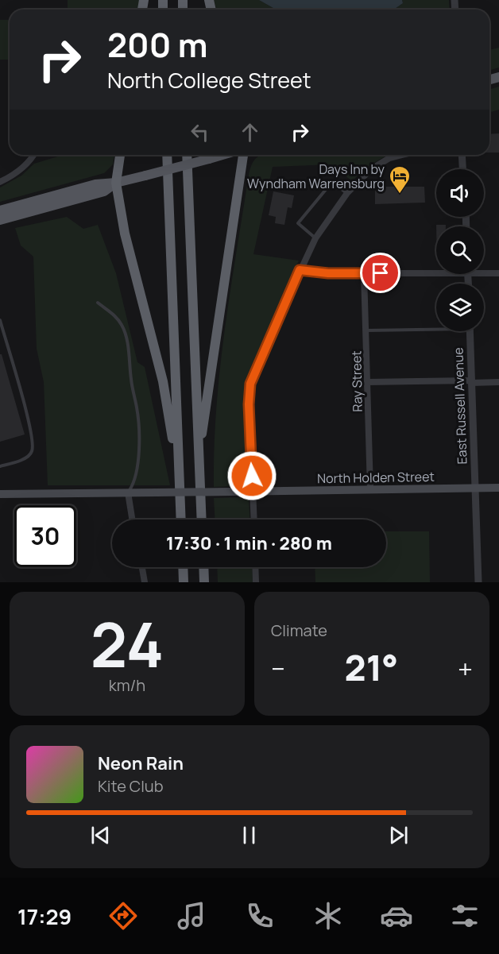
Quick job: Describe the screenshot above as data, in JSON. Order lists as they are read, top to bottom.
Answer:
{
  "streets": {
    "main road": ["North Holden Street"],
    "street": ["Ray Street", "East Russell Avenue"]
  },
  "crossings": [
    ["Ray Street", "North Holden Street"],
    ["East Russell Avenue", "North Holden Street"]
  ],
  "places": {
    "hotel": ["Days Inn by Wyndham Warrensburg"]
  },
  "page": {
    "turn": ["200 m", "North College Street"],
    "limit": "30",
    "trip": "17:30 · 1 min · 280 m",
    "tile": [
      ["24", "km/h"],
      "Climate"
    ],
    "heat": ["−", "21°", "+"],
    "song": ["Neon Rain", "Kite Club"],
    "tabs": "17:29"
  }
}
